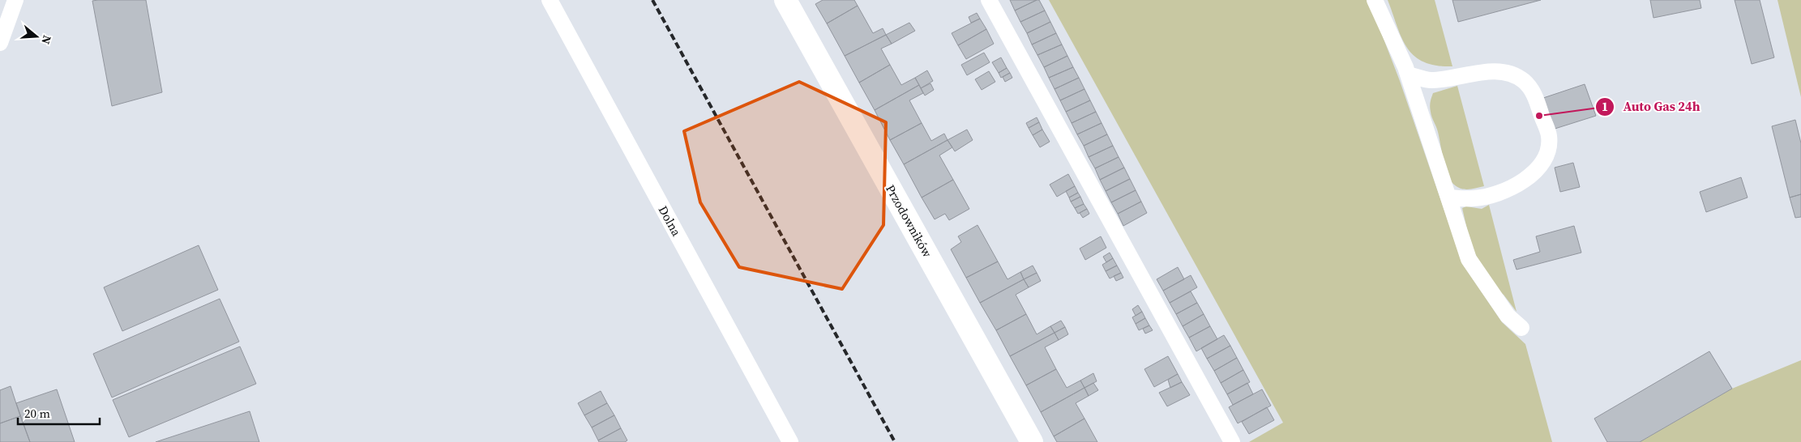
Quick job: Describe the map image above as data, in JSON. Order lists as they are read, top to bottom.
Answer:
{
  "streets": {
    "street": ["Przodowników"],
    "lane": ["Dolna"]
  },
  "places": ["Auto Gas 24h"],
  "scale_bar": "20 m",
  "north": "right"
}
